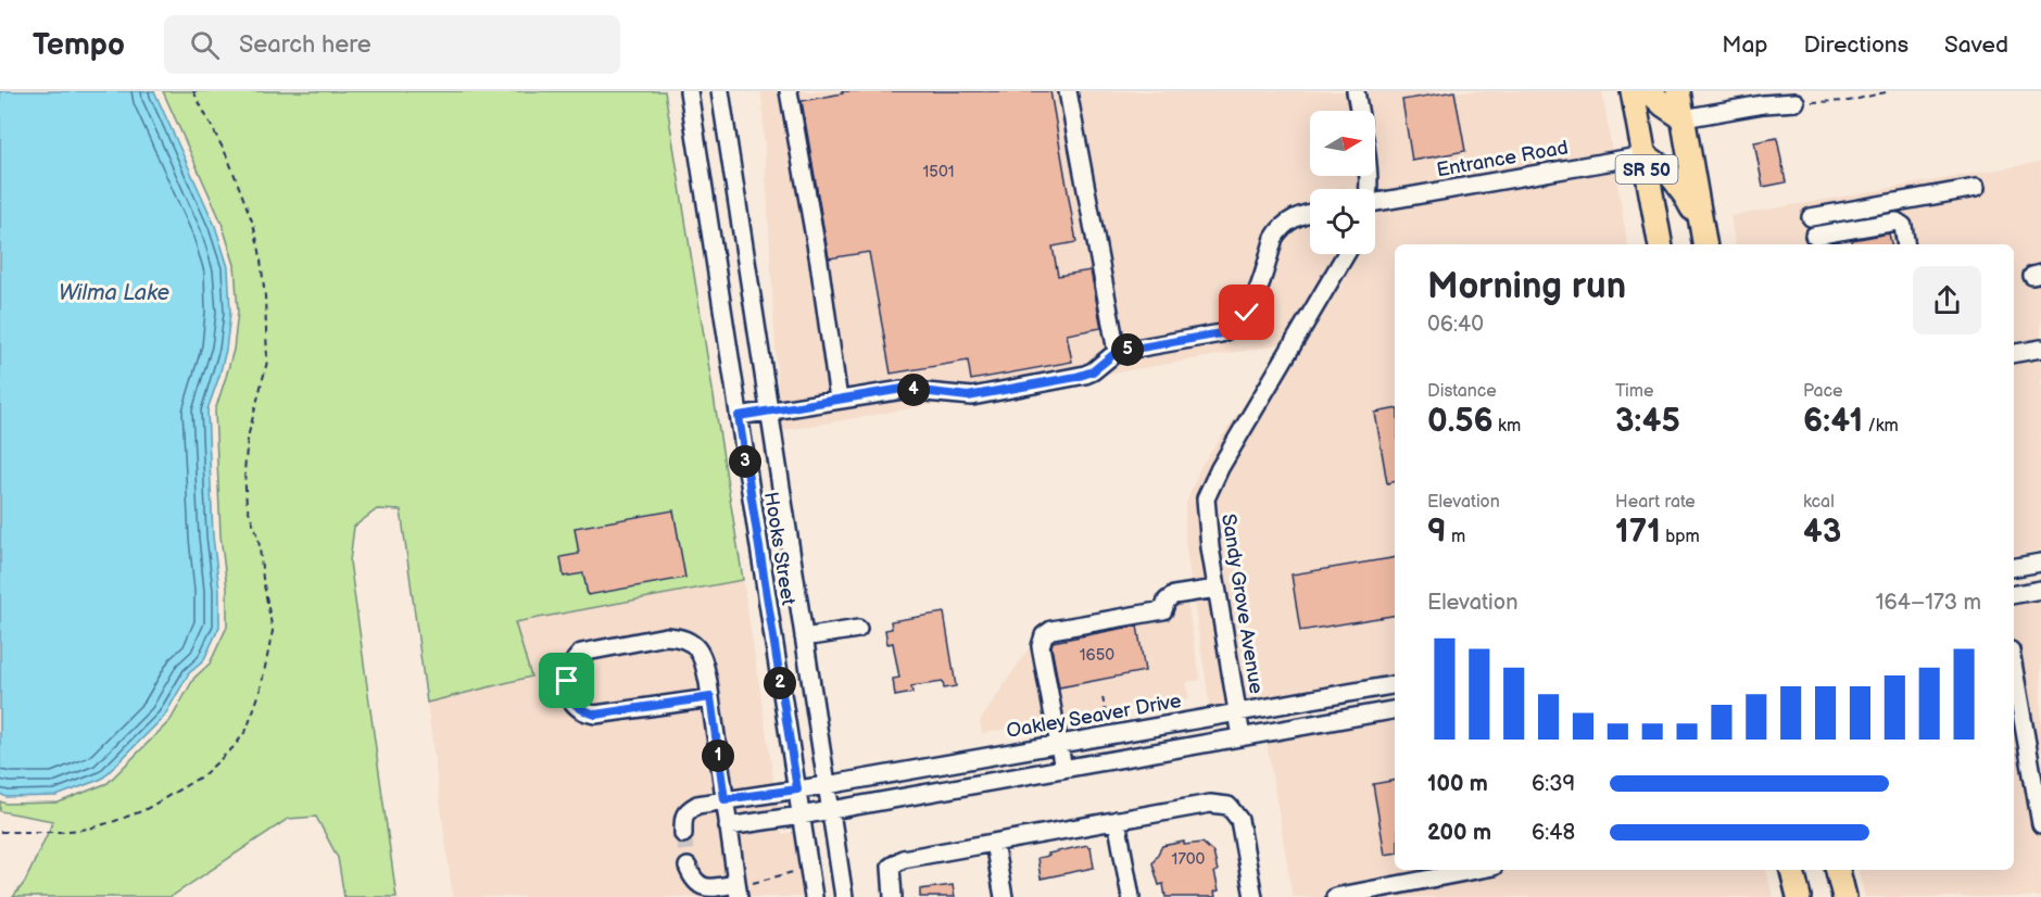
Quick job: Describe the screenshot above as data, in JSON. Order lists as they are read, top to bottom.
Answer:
{
  "streets": {
    "highway": ["SR 50"],
    "street": [
      "Entrance Road",
      "Hooks Street",
      "Sandy Grove Avenue",
      "Oakley Seaver Drive"
    ]
  },
  "crossings": [
    ["Entrance Road", "SR 50"],
    ["Hooks Street", "Oakley Seaver Drive"],
    ["Sandy Grove Avenue", "Oakley Seaver Drive"]
  ],
  "water": ["Wilma Lake"],
  "house_numbers": ["1501", "1650", "1700"],
  "north": "right",
  "page": {
    "header": "Tempo",
    "search": "Search here",
    "nav": ["Map", "Directions", "Saved"],
    "heading": ["Morning run", "06:40"],
    "pins": [
      "5",
      "4",
      "3",
      "2",
      "1"
    ],
    "stats": [
      ["Distance", "0.56 km"],
      ["Time", "3:45"],
      ["Pace", "6:41 /km"],
      ["Elevation", "9 m"],
      ["Heart rate", "171 bpm"],
      ["kcal", "43"]
    ],
    "chart": ["Elevation", "164–173 m"],
    "list": [
      {
        "name": "100 m",
        "note": "6:39"
      },
      {
        "name": "200 m",
        "note": "6:48"
      }
    ]
  }
}
